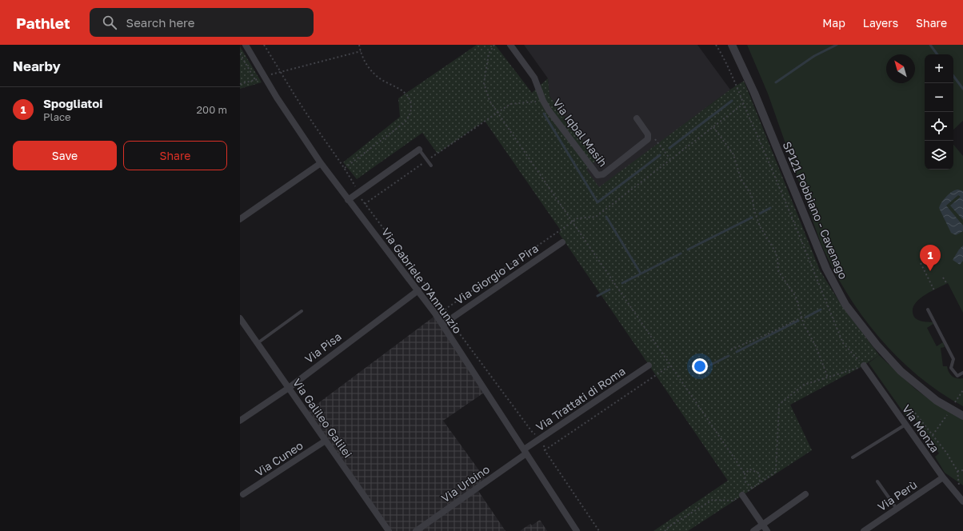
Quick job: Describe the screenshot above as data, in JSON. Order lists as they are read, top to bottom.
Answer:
{
  "streets": {
    "street": [
      "Via Iqbal Masih",
      "SP121 Pobbiano - Cavenago",
      "Via Giorgio La Pira",
      "Via Gabriele D'Annunzio",
      "Via Pisa",
      "Via Trattati di Roma",
      "Via Galileo Galilei",
      "Via Monza",
      "Via Cuneo",
      "Via Urbino",
      "Via Perù"
    ]
  },
  "crossings": [
    ["Via Giorgio La Pira", "Via Gabriele D'Annunzio"],
    ["Via Gabriele D'Annunzio", "Via Pisa"],
    ["Via Gabriele D'Annunzio", "Via Trattati di Roma"],
    ["Via Gabriele D'Annunzio", "Via Urbino"],
    ["Via Pisa", "Via Galileo Galilei"],
    ["Via Trattati di Roma", "Via Urbino"],
    ["Via Galileo Galilei", "Via Cuneo"],
    ["Via Monza", "Via Perù"]
  ],
  "north": "top left",
  "page": {
    "header": "Pathlet",
    "search": "Search here",
    "nav": ["Map", "Layers", "Share"],
    "heading": "Nearby",
    "map_buttons": ["+", "−"],
    "list": [
      {
        "mark": "1",
        "name": "Spogliatoi",
        "note": "Place",
        "value": "200 m"
      }
    ],
    "buttons": ["Save", "Share"],
    "pins": "1"
  }
}
